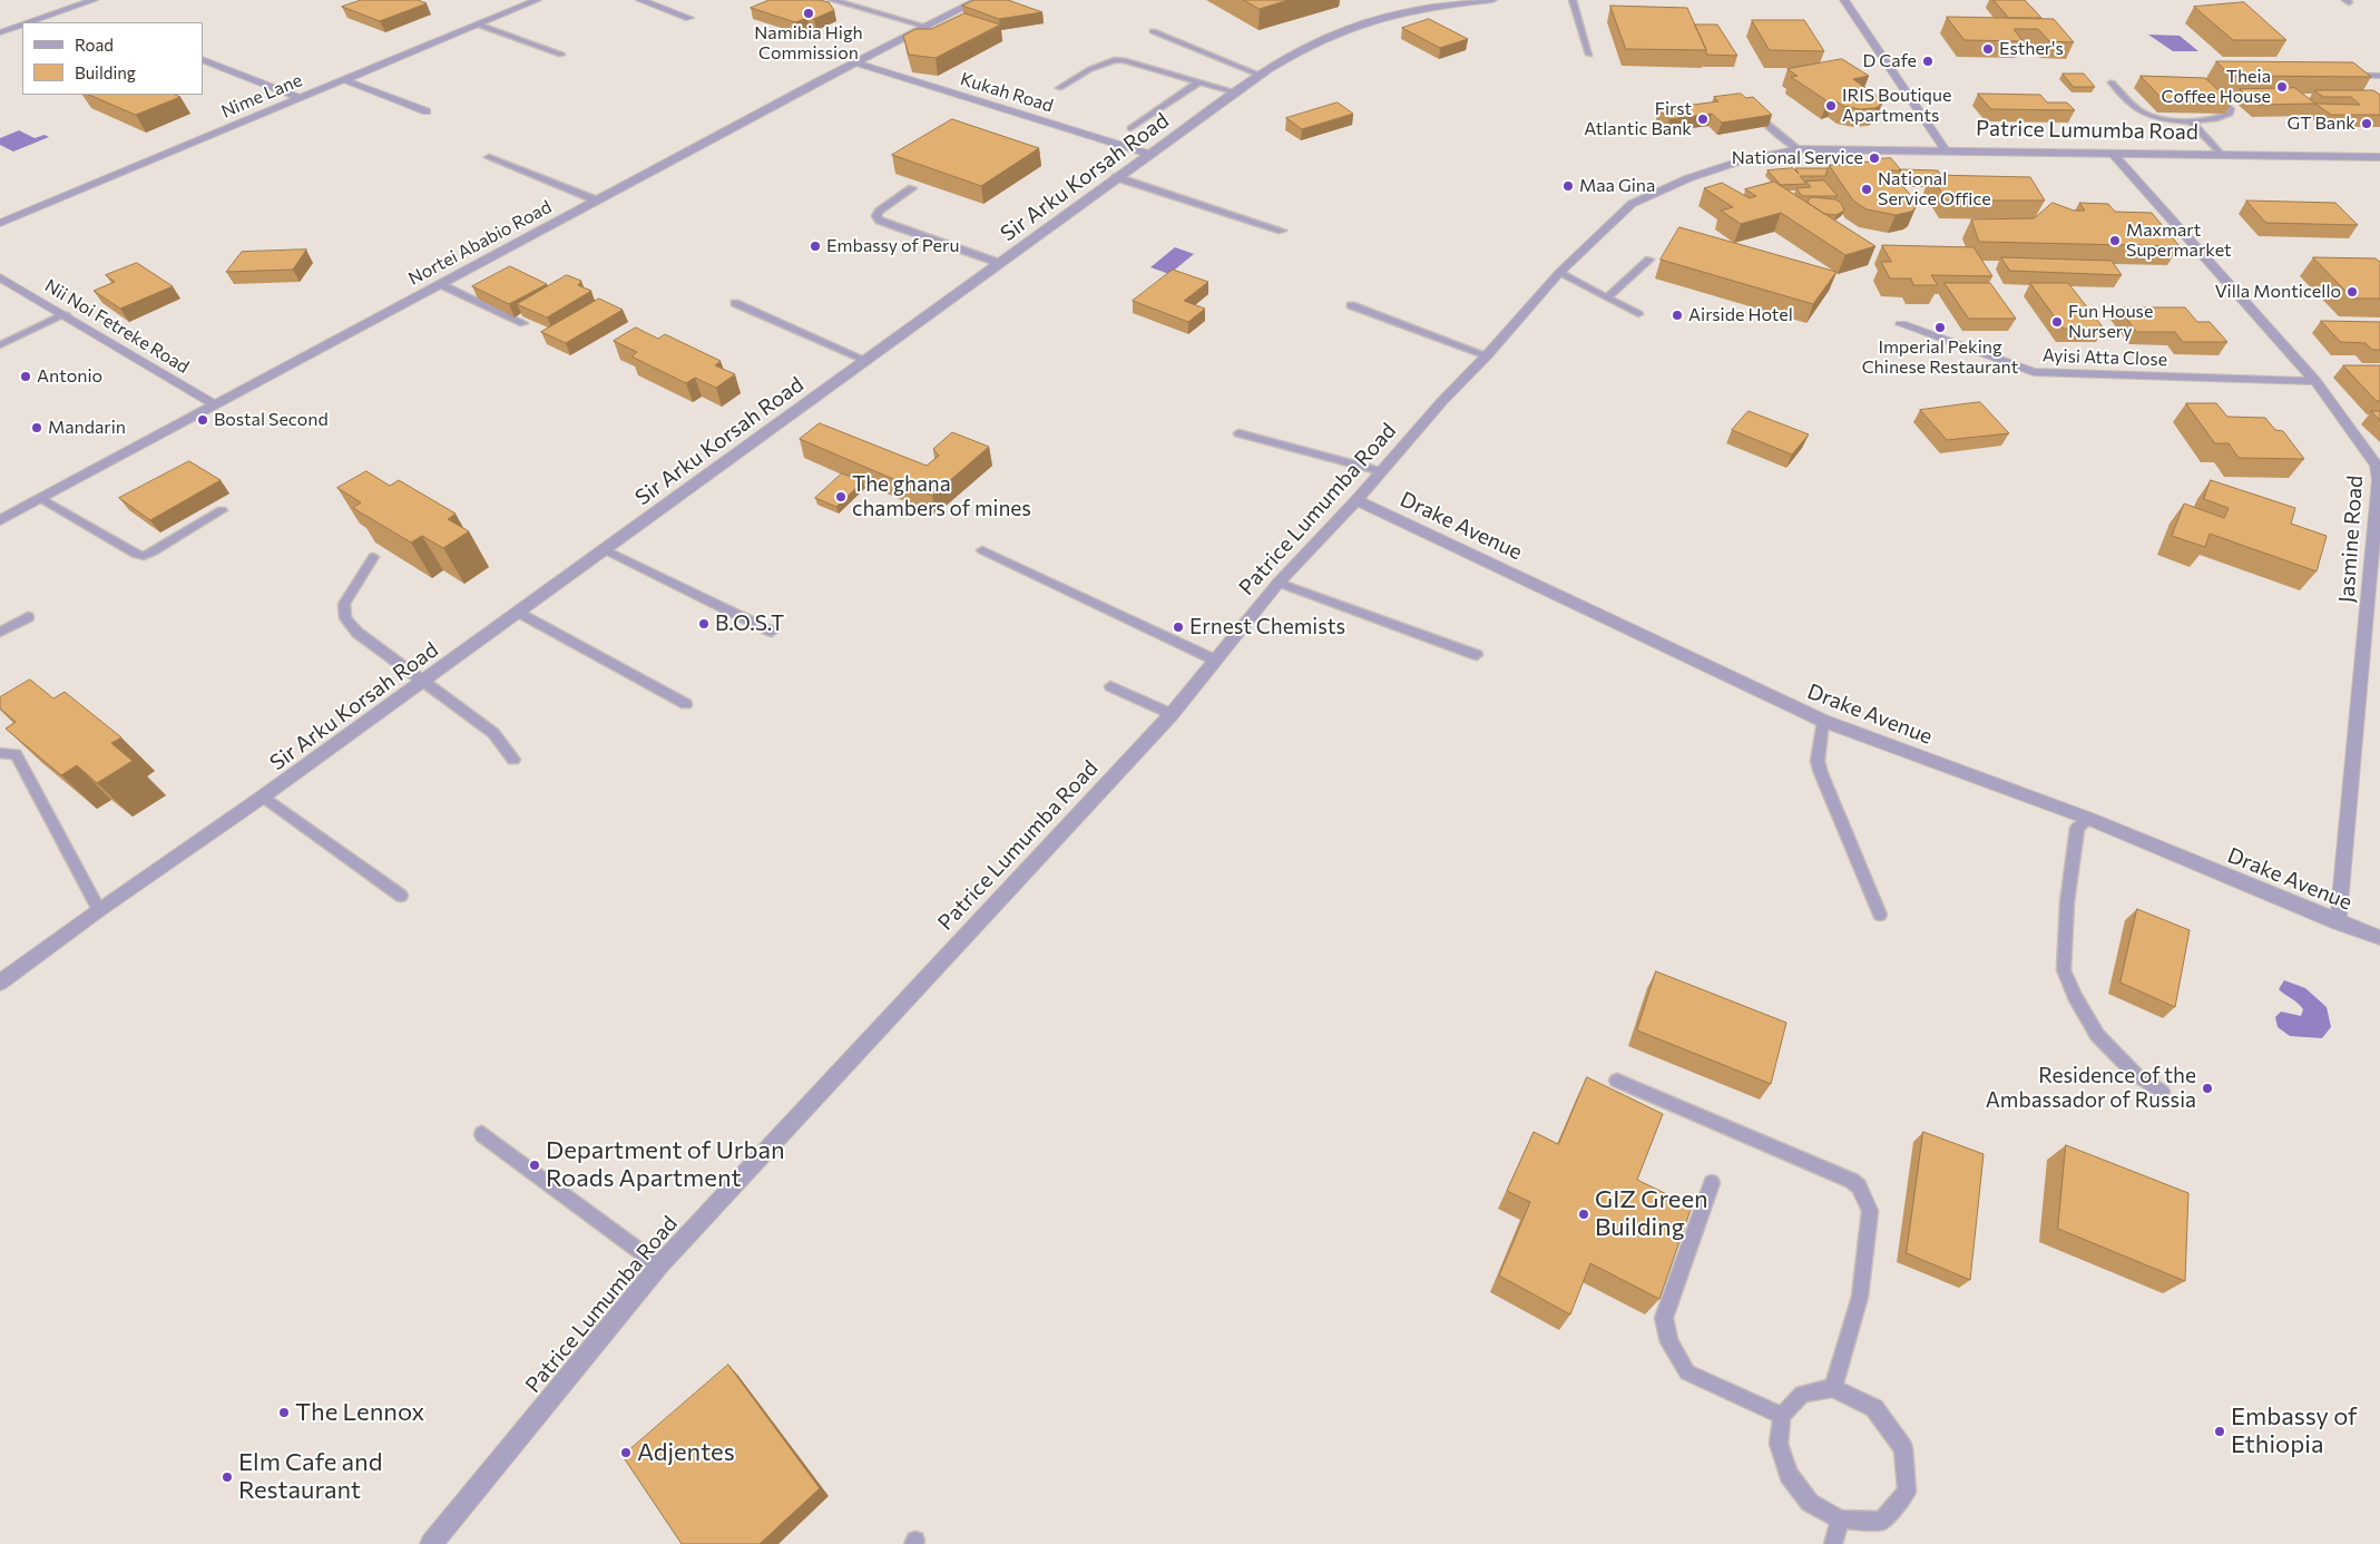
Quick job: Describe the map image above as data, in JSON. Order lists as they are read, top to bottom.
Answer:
{
  "streets": {
    "street": [
      "Kukah Road",
      "Nime Lane",
      "Patrice Lumumba Road",
      "Sir Arku Korsah Road",
      "Nortei Ababio Road",
      "Nii Noi Fetreke Road",
      "Ayisi Atta Close",
      "Drake Avenue",
      "Jasmine Road"
    ]
  },
  "crossings": [
    ["Kukah Road", "Sir Arku Korsah Road"],
    ["Kukah Road", "Nortei Ababio Road"],
    ["Patrice Lumumba Road", "Drake Avenue"],
    ["Patrice Lumumba Road", "Jasmine Road"],
    ["Nortei Ababio Road", "Nii Noi Fetreke Road"],
    ["Ayisi Atta Close", "Jasmine Road"],
    ["Drake Avenue", "Jasmine Road"]
  ],
  "places": [
    "Namibia High Commission",
    "Esther's",
    "D Cafe",
    "Theia Coffee House",
    "IRIS Boutique Apartments",
    "First Atlantic Bank",
    "GT Bank",
    "National Service",
    "Maa Gina",
    "National Service Office",
    "Maxmart Supermarket",
    "Embassy of Peru",
    "Villa Monticello",
    "Airside Hotel",
    "Fun House Nursery",
    "Imperial Peking Chinese Restaurant",
    "Antonio",
    "Bostal Second",
    "Mandarin",
    "The ghana chambers of mines",
    "B.O.S.T",
    "Ernest Chemists",
    "Residence of the Ambassador of Russia",
    "Department of Urban Roads Apartment",
    "GIZ Green Building",
    "The Lennox",
    "Embassy of Ethiopia",
    "Adjentes",
    "Elm Cafe and Restaurant"
  ],
  "legend": ["Road", "Building"]
}
